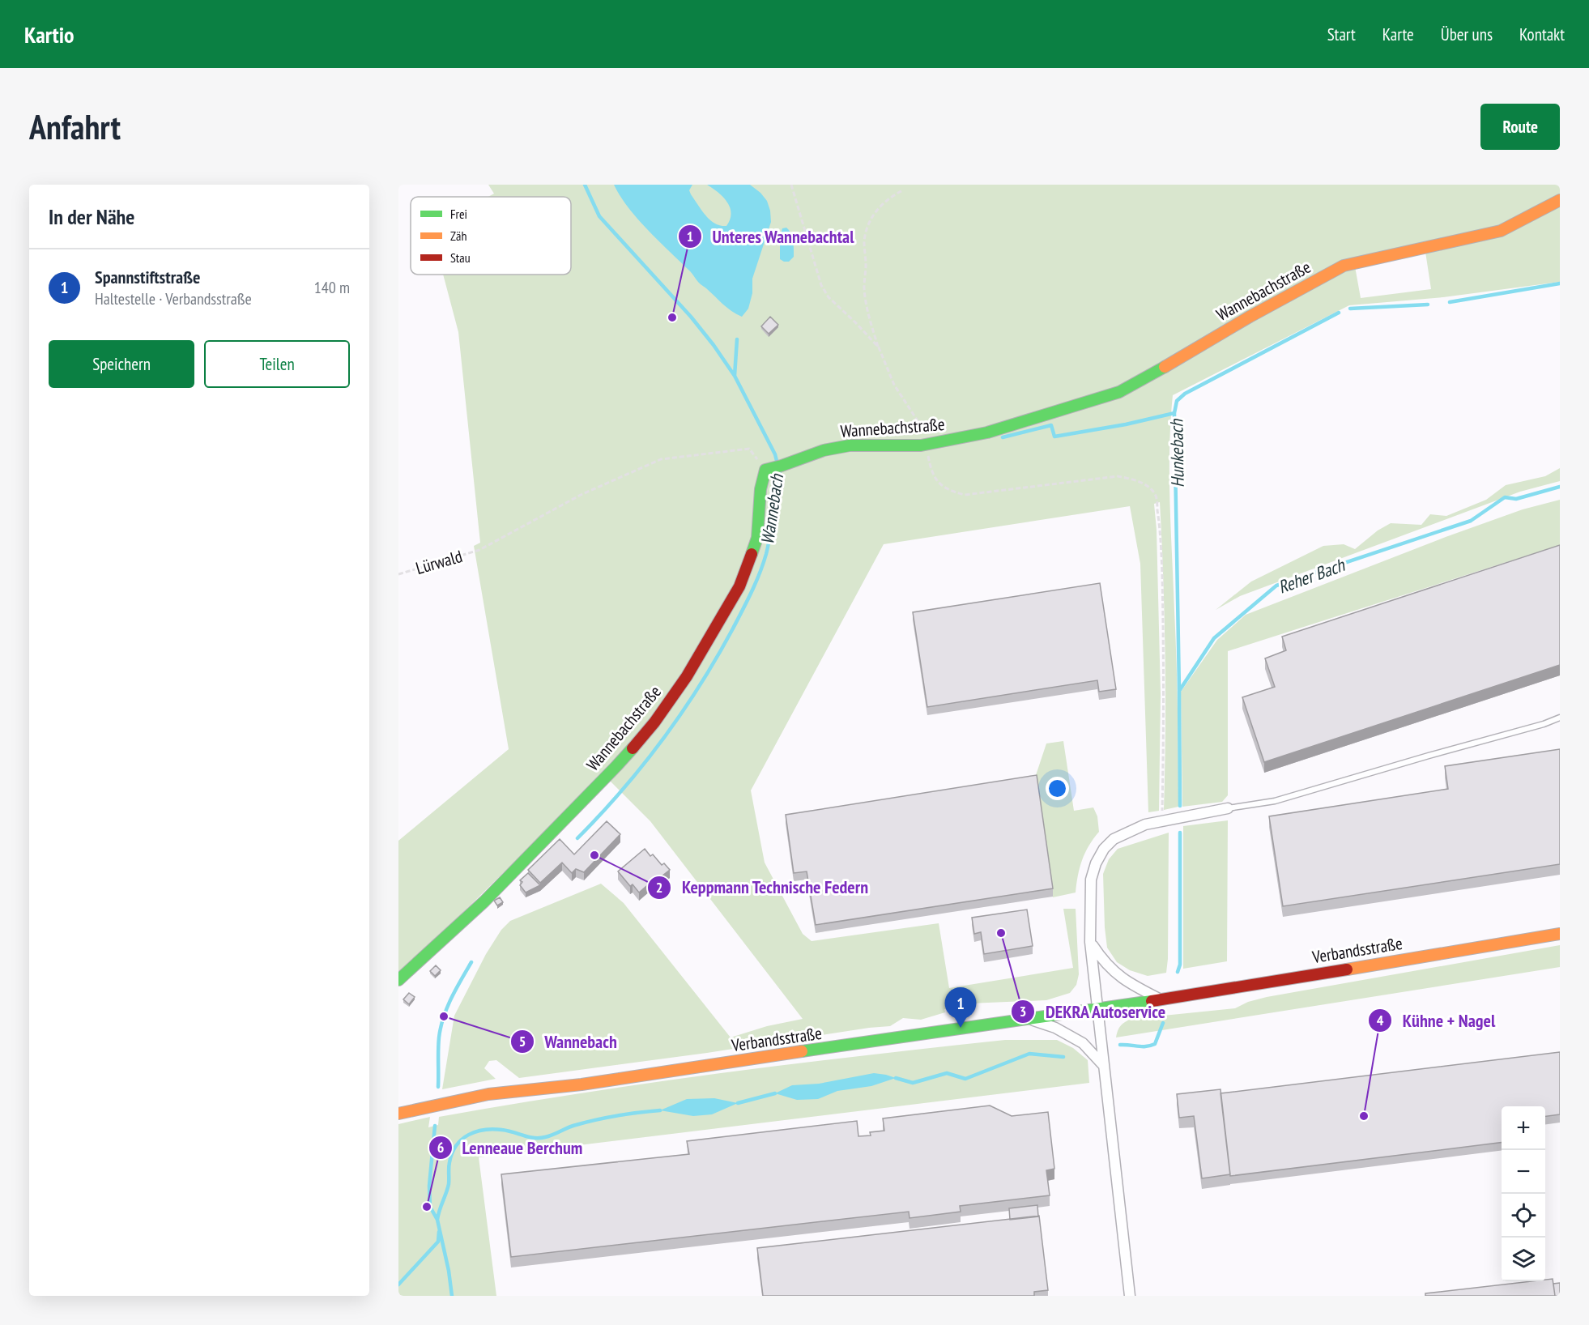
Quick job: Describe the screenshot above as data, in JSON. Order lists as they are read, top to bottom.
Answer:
{
  "streets": {
    "street": ["Wannebachstraße", "Verbandsstraße"],
    "path": ["Lürwald"]
  },
  "crossings": [
    ["Wannebachstraße", "Lürwald"]
  ],
  "water": ["Hunkebach", "Wannebach", "Reher Bach"],
  "places": [
    "Unteres Wannebachtal",
    "Keppmann Technische Federn",
    "DEKRA Autoservice",
    "Wannebach",
    "Kühne + Nagel",
    "Lenneaue Berchum"
  ],
  "legend": ["Frei", "Zäh", "Stau"],
  "page": {
    "header": "Kartio",
    "nav": [
      "Start",
      "Karte",
      "Über uns",
      "Kontakt"
    ],
    "buttons": [
      "Route",
      ["Speichern", "Teilen"]
    ],
    "title": "Anfahrt",
    "heading": "In der Nähe",
    "list": [
      {
        "mark": "1",
        "name": "Spannstiftstraße",
        "note": "Haltestelle · Verbandsstraße",
        "value": "140 m"
      }
    ],
    "pins": "1",
    "map_buttons": ["+", "−"]
  }
}
